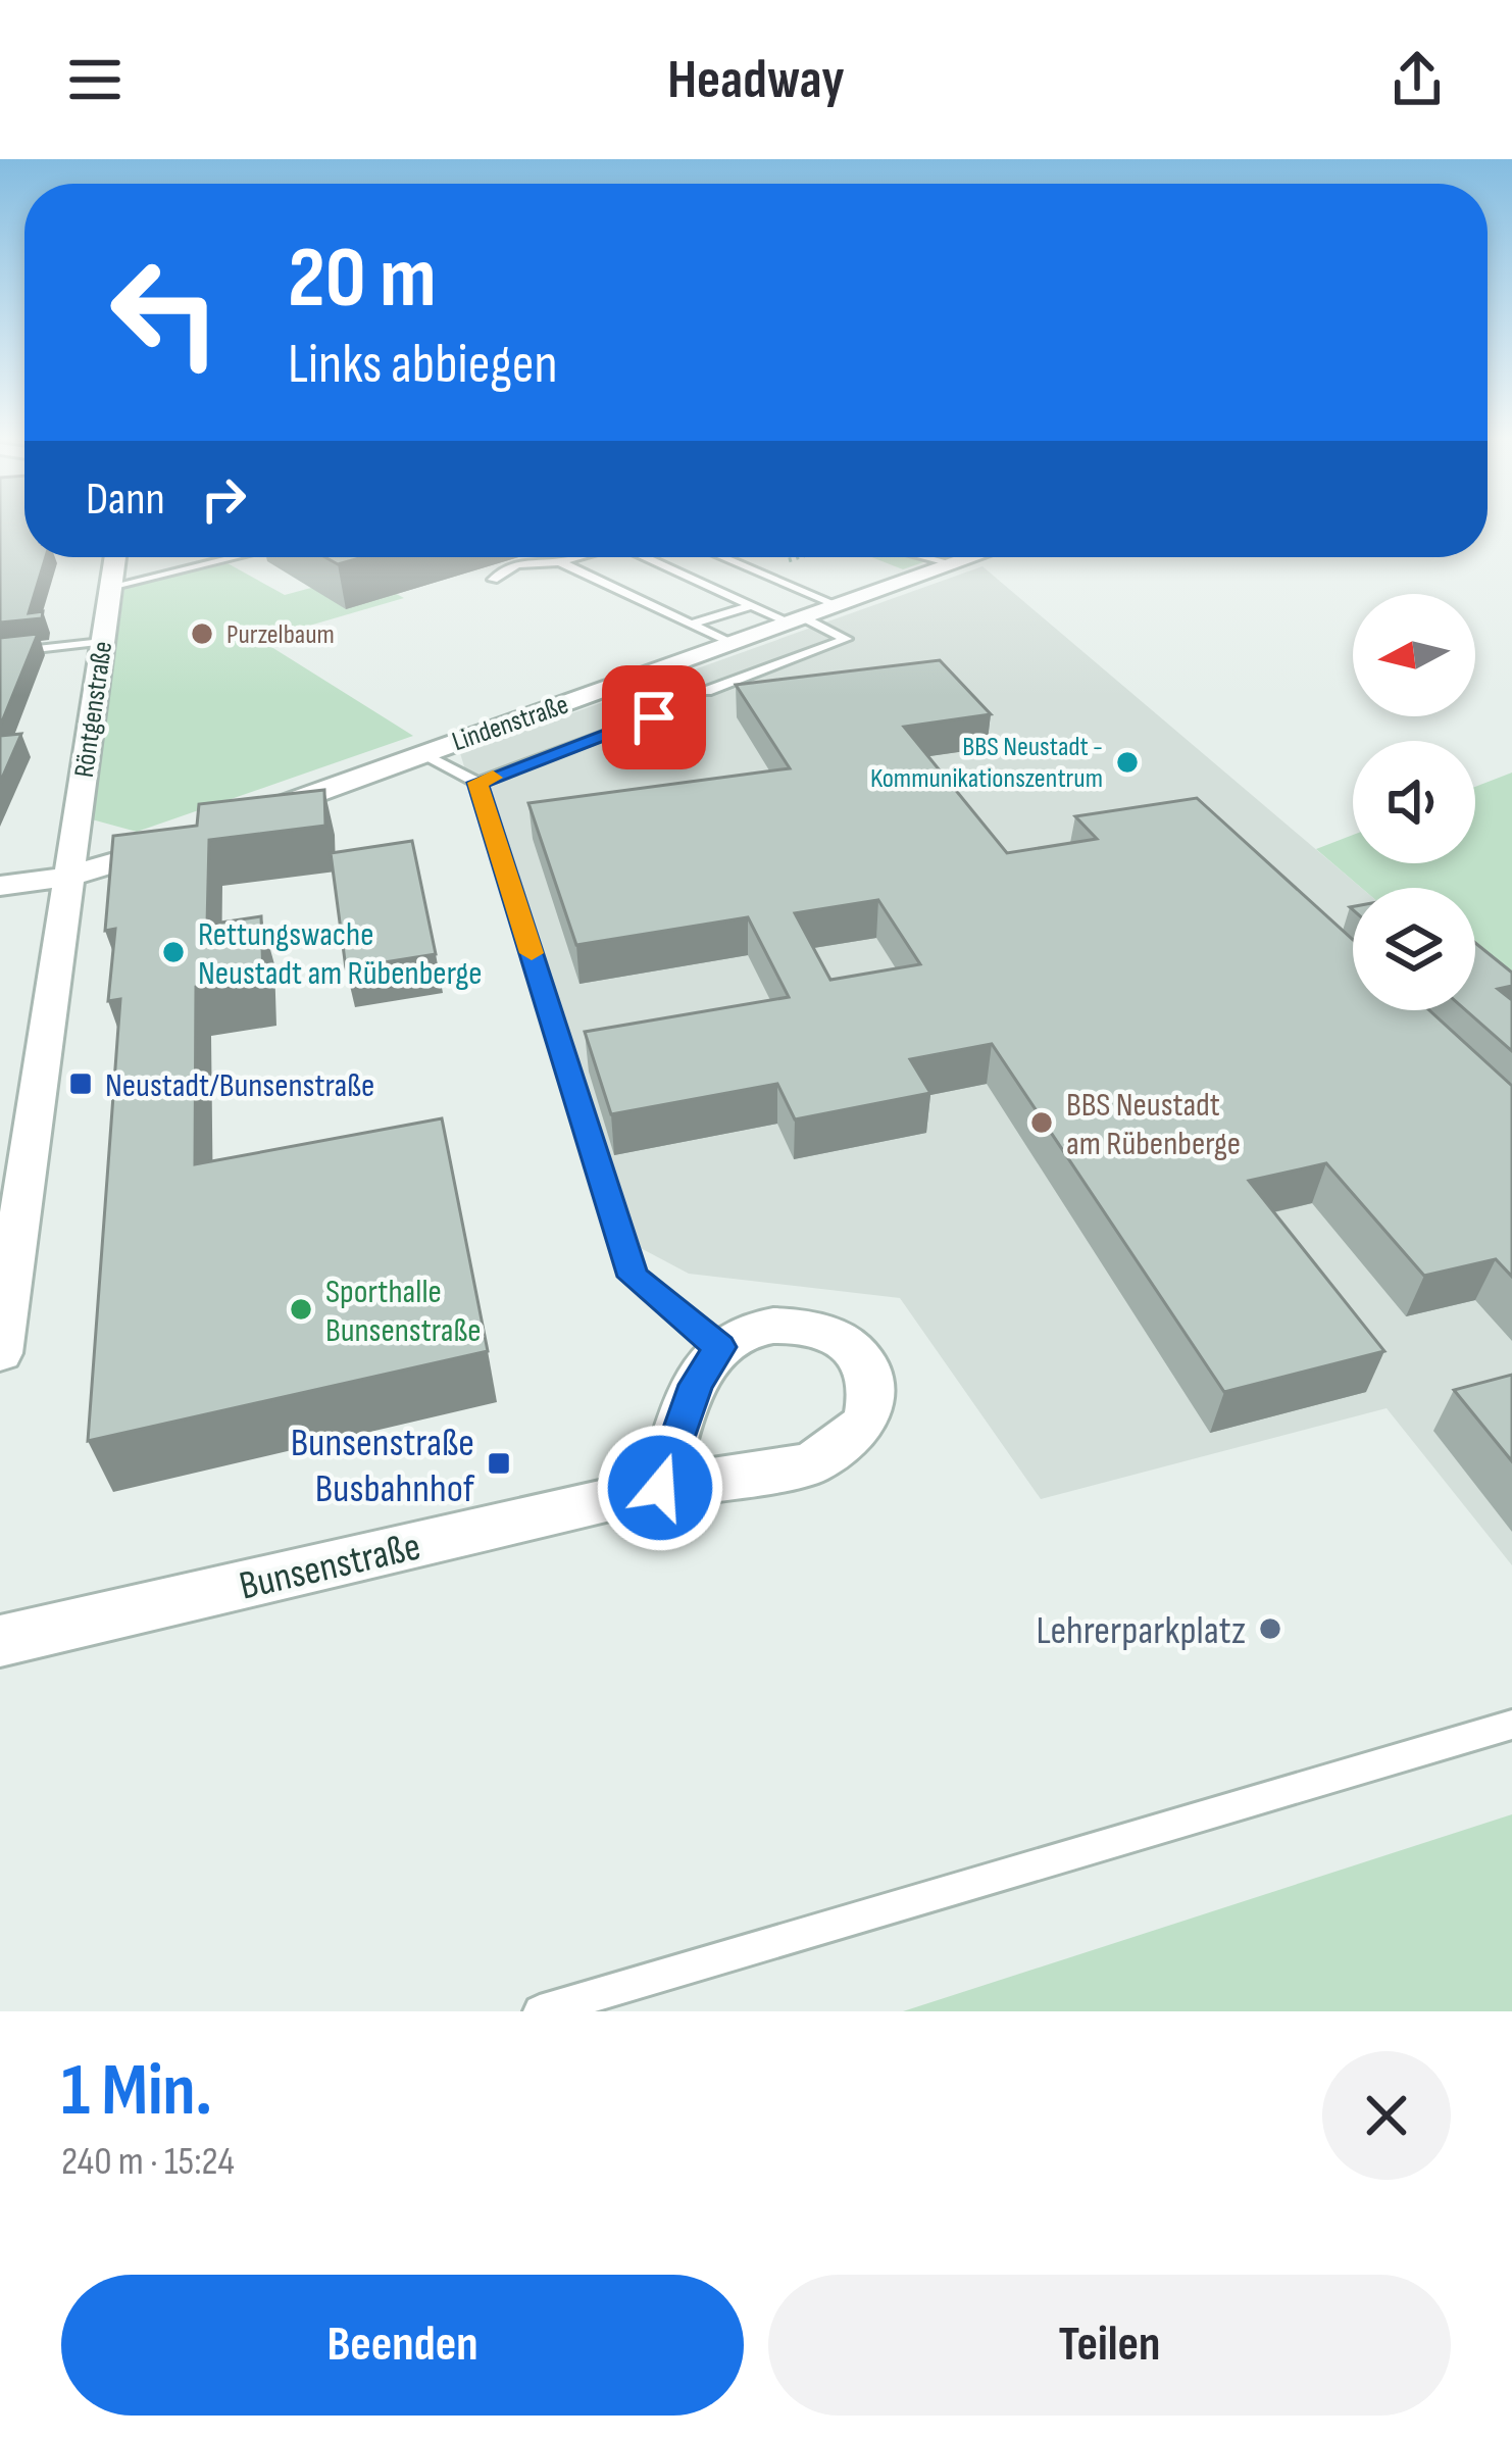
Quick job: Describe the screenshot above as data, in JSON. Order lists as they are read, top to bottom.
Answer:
{
  "streets": {
    "street": ["Röntgenstraße", "Lindenstraße", "Bunsenstraße"]
  },
  "places": {
    "other": [
      "Purzelbaum",
      "BBS Neustadt - Kommunikationszentrum",
      "Rettungswache Neustadt am Rübenberge",
      "BBS Neustadt am Rübenberge",
      "Sporthalle Bunsenstraße",
      "Lehrerparkplatz"
    ],
    "transit": ["Neustadt/Bunsenstraße", "Bunsenstraße Busbahnhof"]
  },
  "north": "left",
  "page": {
    "header": "Headway",
    "turn": ["20 m", "Links abbiegen"],
    "then": "Dann",
    "heading": ["1 Min.", "240 m · 15:24"],
    "buttons": ["Beenden", "Teilen"]
  }
}
